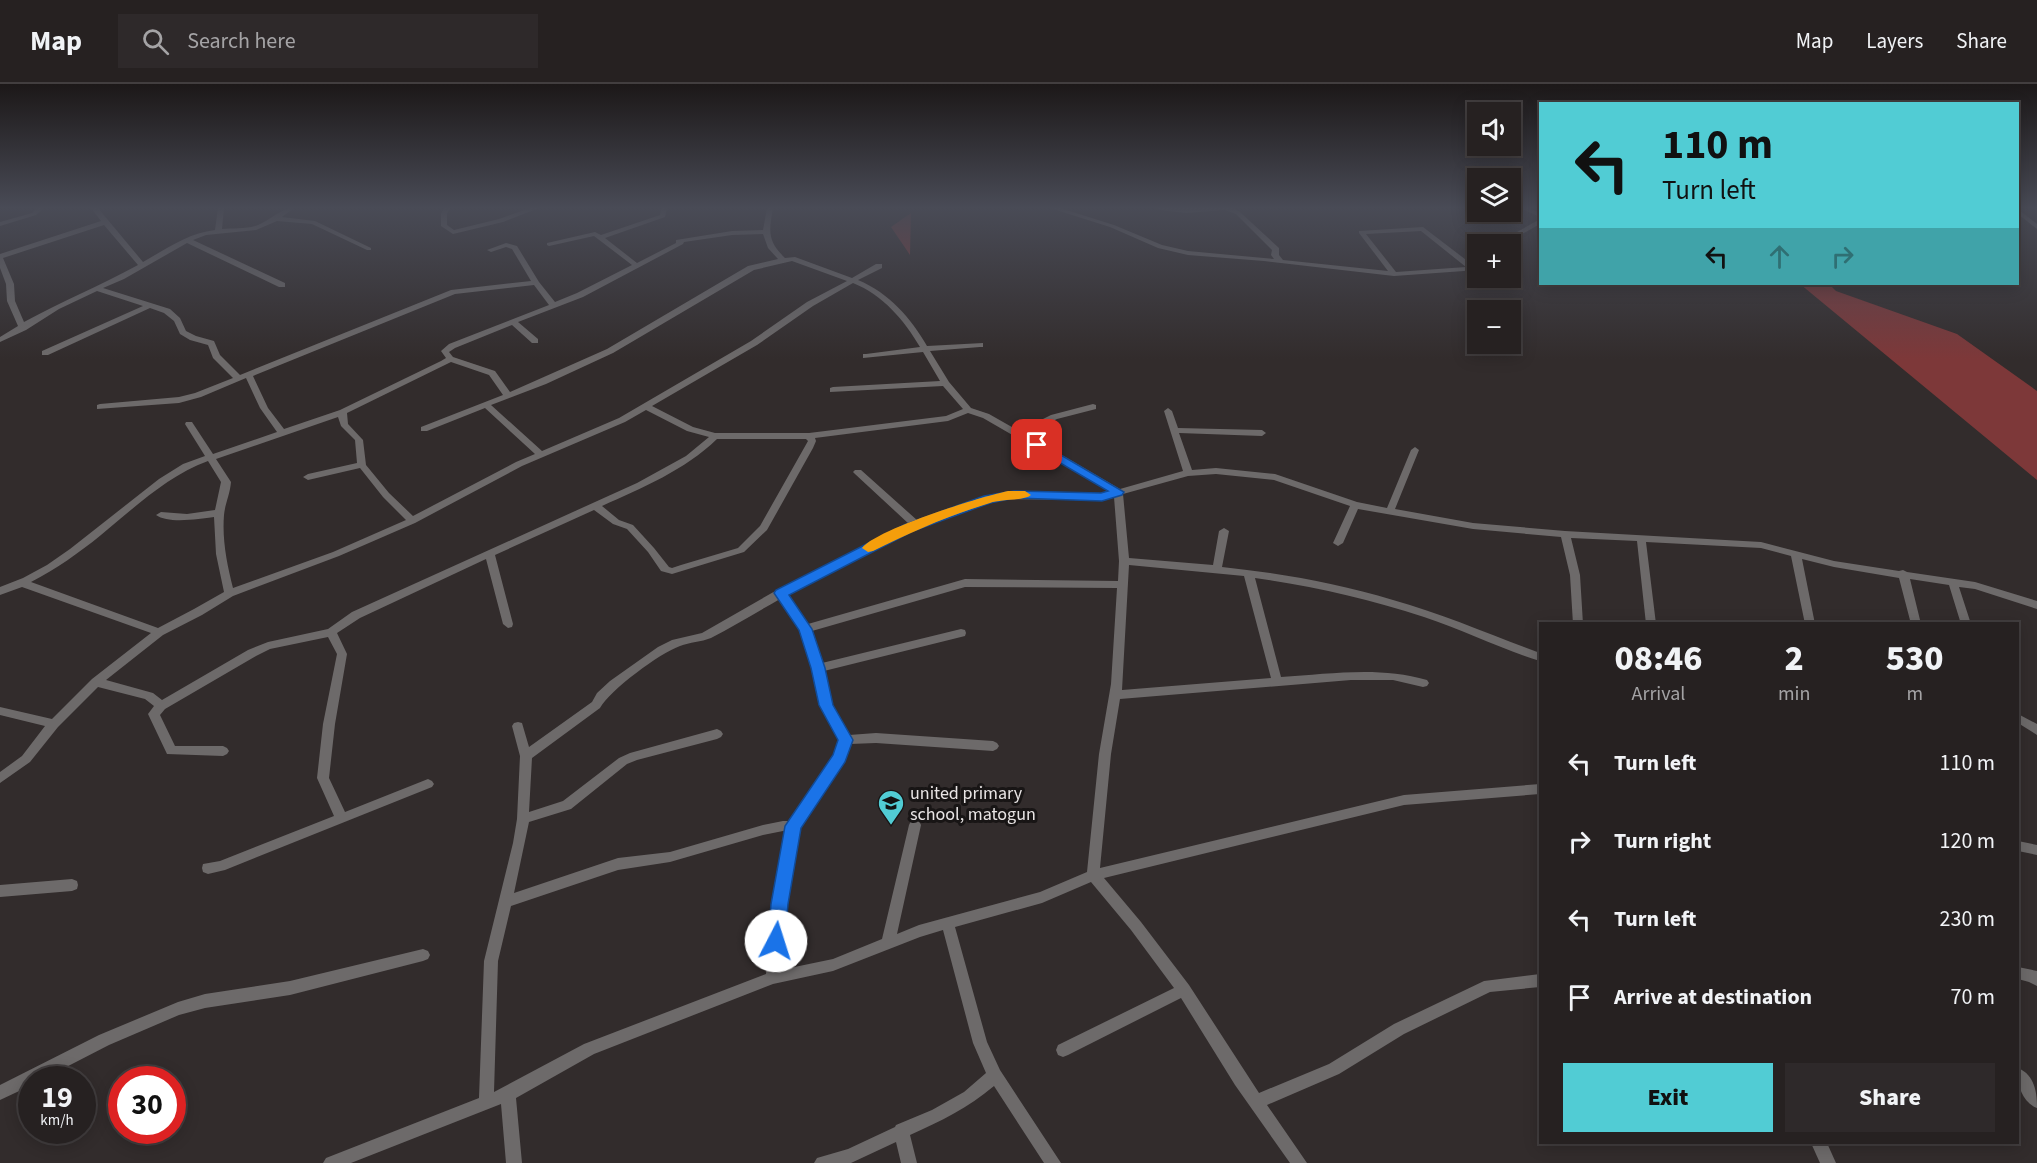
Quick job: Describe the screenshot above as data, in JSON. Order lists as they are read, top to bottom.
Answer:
{
  "places": {
    "school or university": ["united primary school, matogun"]
  },
  "page": {
    "header": "Map",
    "search": "Search here",
    "nav": ["Map", "Layers", "Share"],
    "map_buttons": ["+", "−"],
    "turn": ["110 m", "Turn left"],
    "eta": [
      "08:46",
      "Arrival",
      "2",
      "min",
      "530",
      "m"
    ],
    "list": [
      {
        "name": "Turn left",
        "value": "110 m"
      },
      {
        "name": "Turn right",
        "value": "120 m"
      },
      {
        "name": "Turn left",
        "value": "230 m"
      },
      {
        "name": "Arrive at destination",
        "value": "70 m"
      }
    ],
    "buttons": ["Exit", "Share"],
    "speed": "19 km/h",
    "limit": "30"
  }
}
